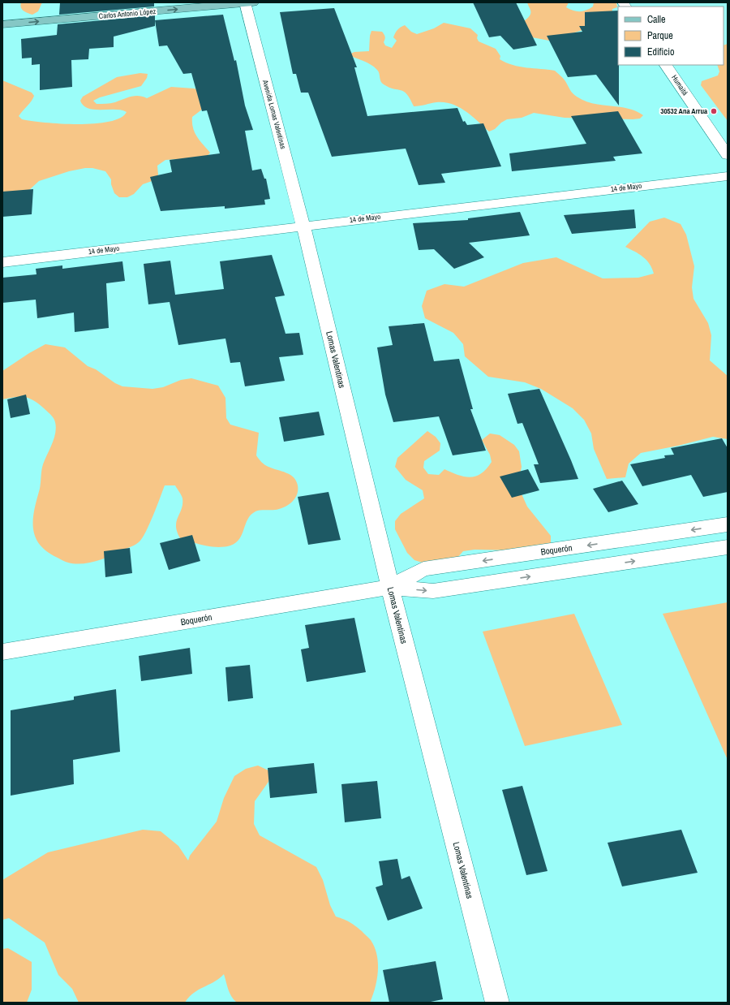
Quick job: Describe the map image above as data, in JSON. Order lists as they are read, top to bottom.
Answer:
{
  "streets": {
    "main road": ["Carlos Antonio López"],
    "street": [
      "Humaitá",
      "Avenida Lomas Valentinas",
      "14 de Mayo",
      "Lomas Valentinas",
      "Boquerón"
    ]
  },
  "crossings": [
    ["Carlos Antonio López", "Avenida Lomas Valentinas"],
    ["Avenida Lomas Valentinas", "14 de Mayo"],
    ["Avenida Lomas Valentinas", "Lomas Valentinas"],
    ["14 de Mayo", "Lomas Valentinas"],
    ["Lomas Valentinas", "Boquerón"]
  ],
  "one_way": ["Carlos Antonio López"],
  "places": ["30532 Ana Arrua"],
  "legend": ["Calle", "Parque", "Edificio"]
}
